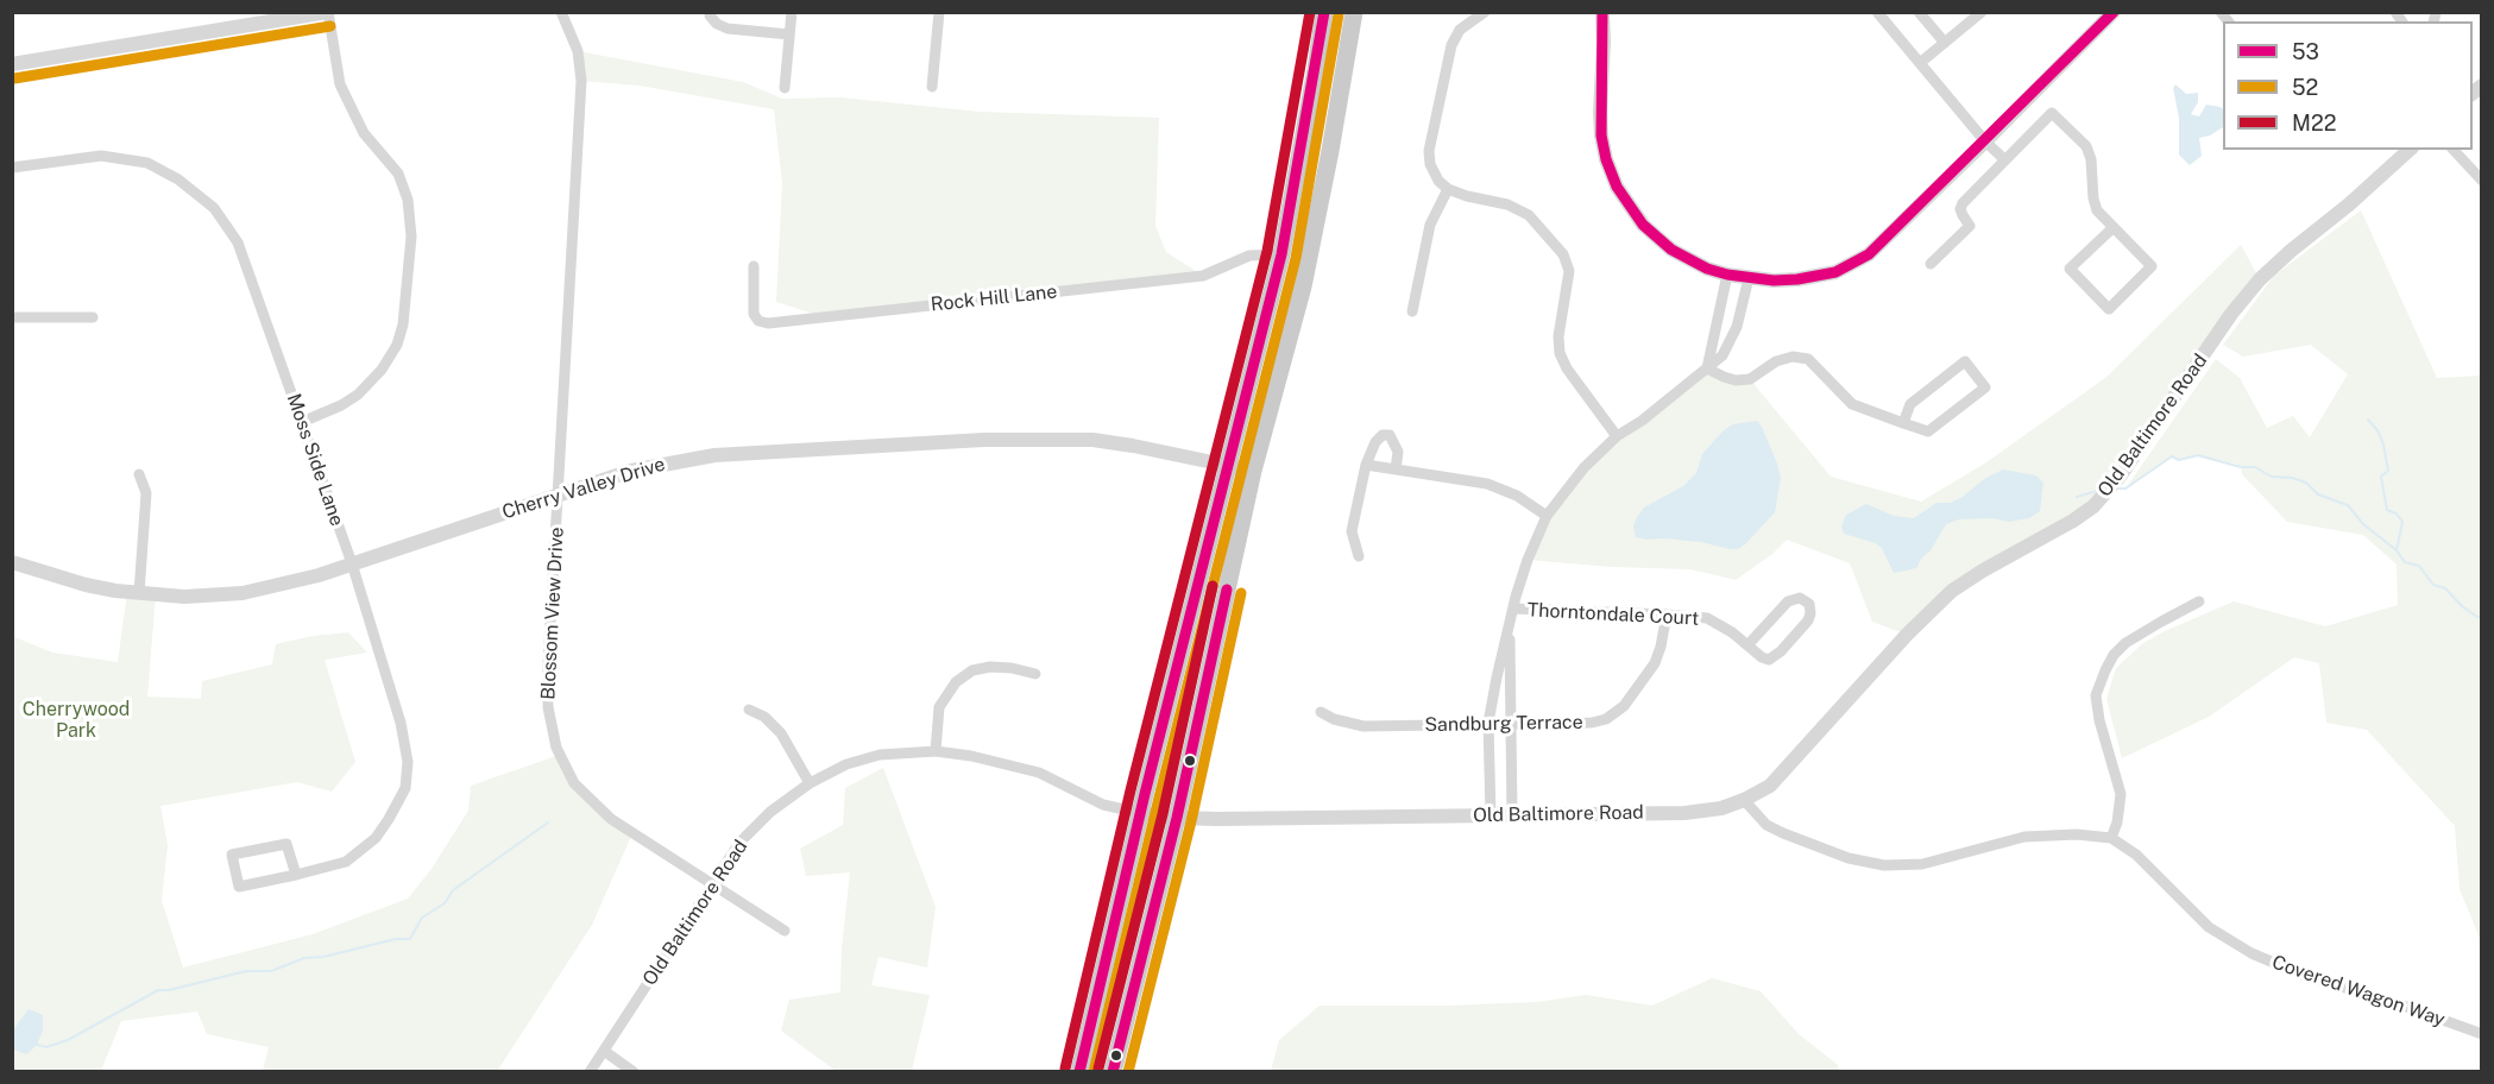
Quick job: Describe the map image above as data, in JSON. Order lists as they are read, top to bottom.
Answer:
{
  "streets": {
    "street": [
      "Rock Hill Lane",
      "Old Baltimore Road",
      "Moss Side Lane",
      "Cherry Valley Drive",
      "Blossom View Drive",
      "Thorntondale Court",
      "Sandburg Terrace",
      "Covered Wagon Way"
    ]
  },
  "crossings": [
    ["Old Baltimore Road", "Blossom View Drive"],
    ["Old Baltimore Road", "Covered Wagon Way"],
    ["Moss Side Lane", "Cherry Valley Drive"],
    ["Cherry Valley Drive", "Blossom View Drive"],
    ["Thorntondale Court", "Sandburg Terrace"]
  ],
  "parks": ["Cherrywood Park"],
  "lines": ["transit line 53", "transit line M22", "transit line 52"],
  "legend": ["53", "52", "M22"]
}
